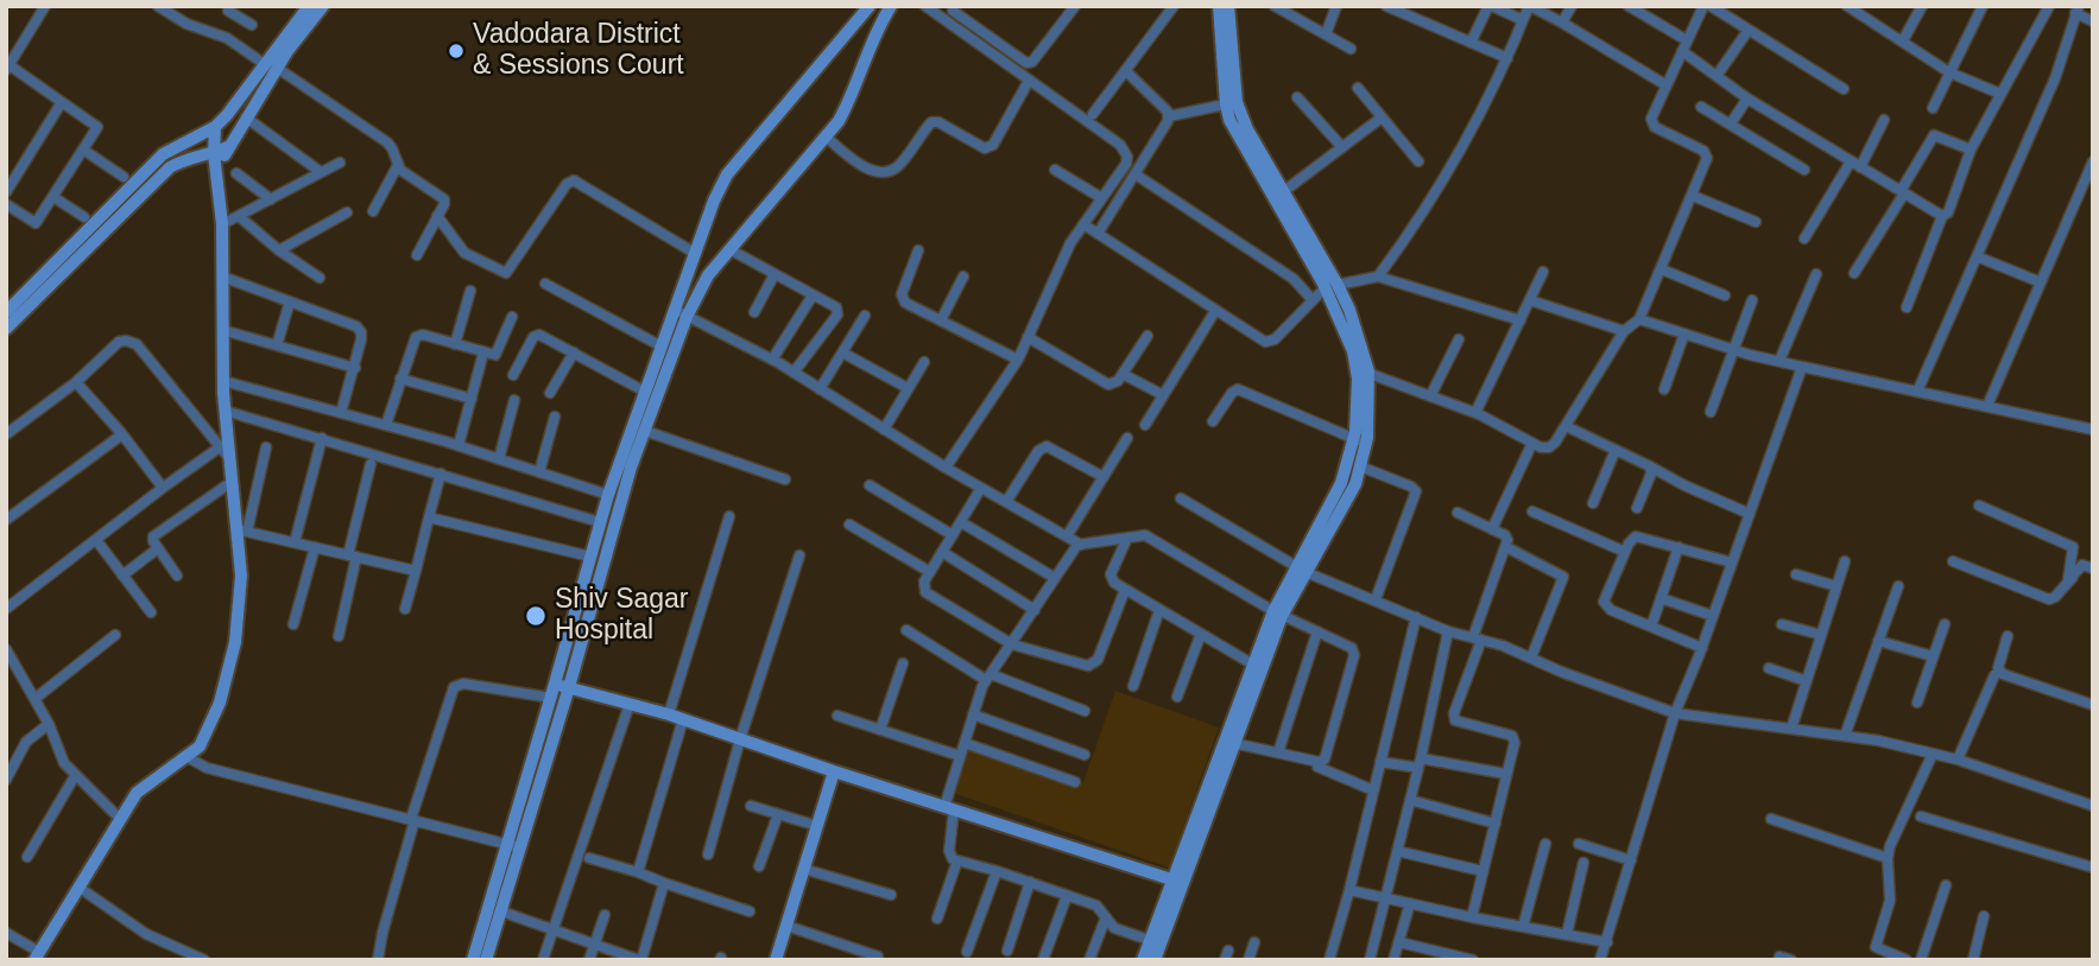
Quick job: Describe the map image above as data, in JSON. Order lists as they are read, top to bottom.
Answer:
{
  "places": ["Vadodara District & Sessions Court", "Shiv Sagar Hospital"]
}
